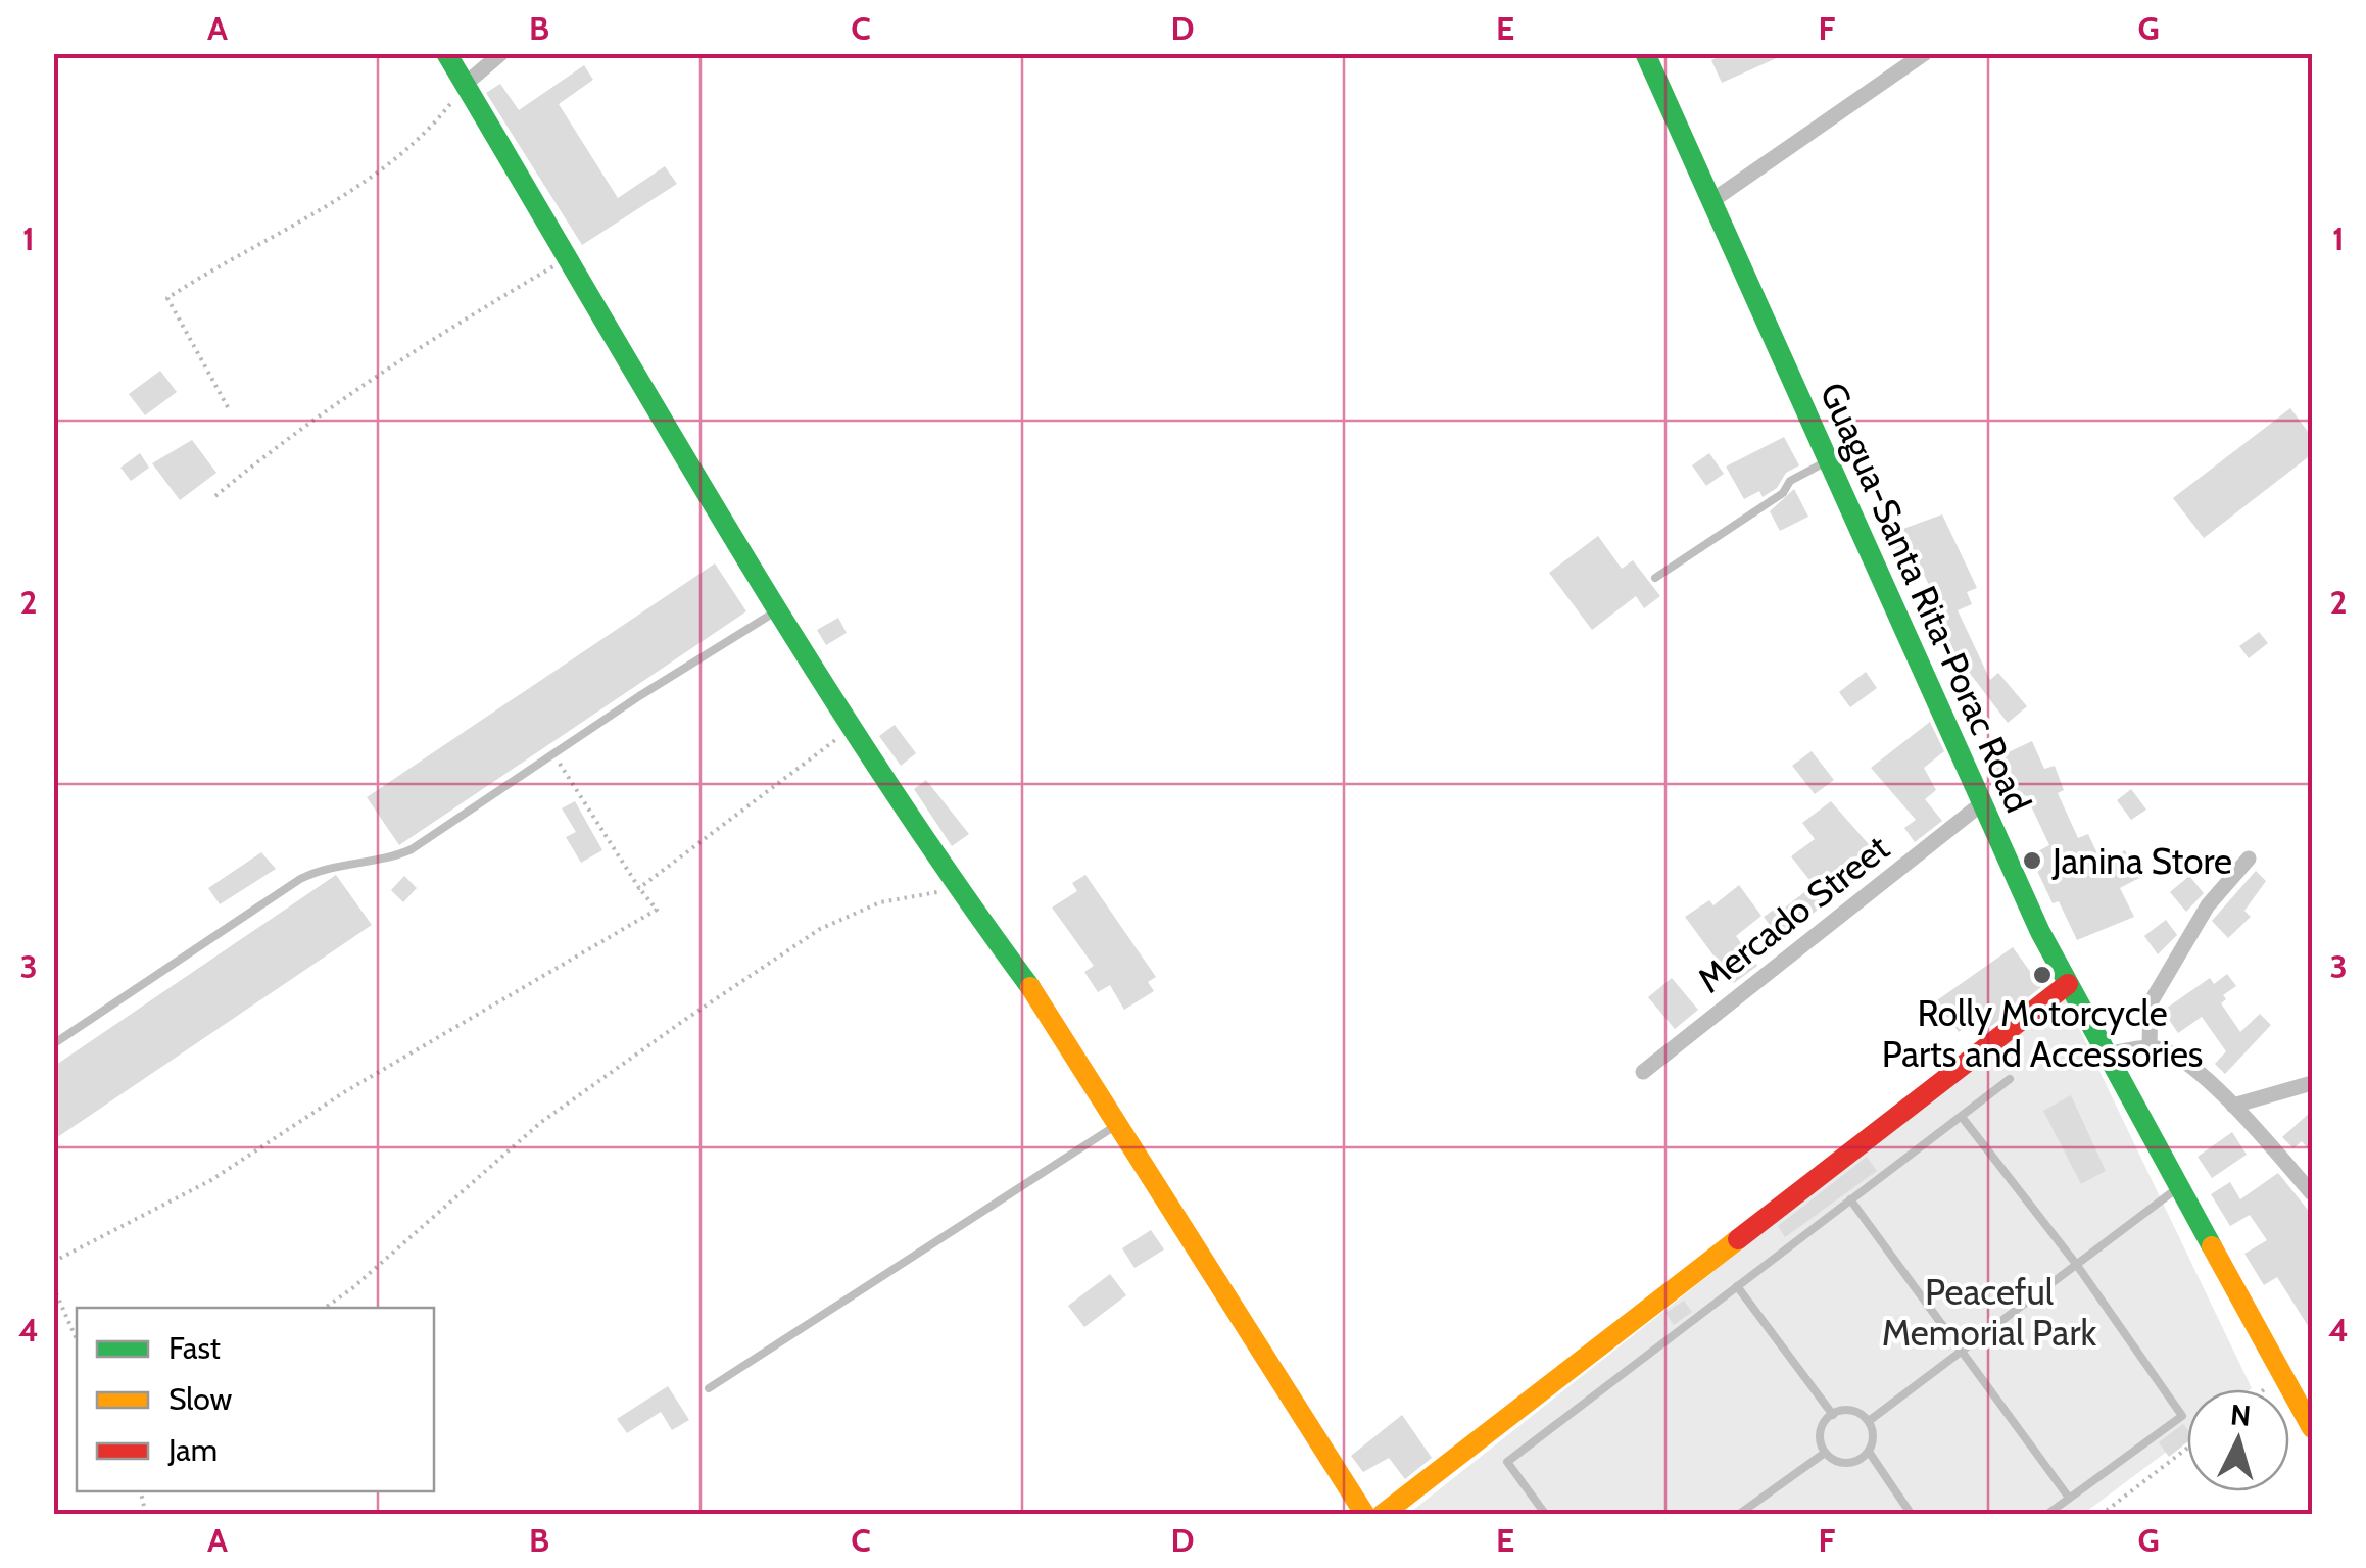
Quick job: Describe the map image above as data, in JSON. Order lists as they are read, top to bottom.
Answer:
{
  "streets": {
    "street": ["Guagua-Santa Rita-Porac Road", "Mercado Street"]
  },
  "crossings": [
    ["Guagua-Santa Rita-Porac Road", "Mercado Street"]
  ],
  "parks": ["Peaceful Memorial Park"],
  "places": ["Janina Store", "Rolly Motorcycle Parts and Accessories"],
  "legend": ["Fast", "Slow", "Jam"],
  "north": "top",
  "grid": {
    "columns": [
      "A",
      "B",
      "C",
      "D",
      "E",
      "F",
      "G"
    ],
    "rows": [
      "1",
      "2",
      "3",
      "4"
    ]
  }
}
